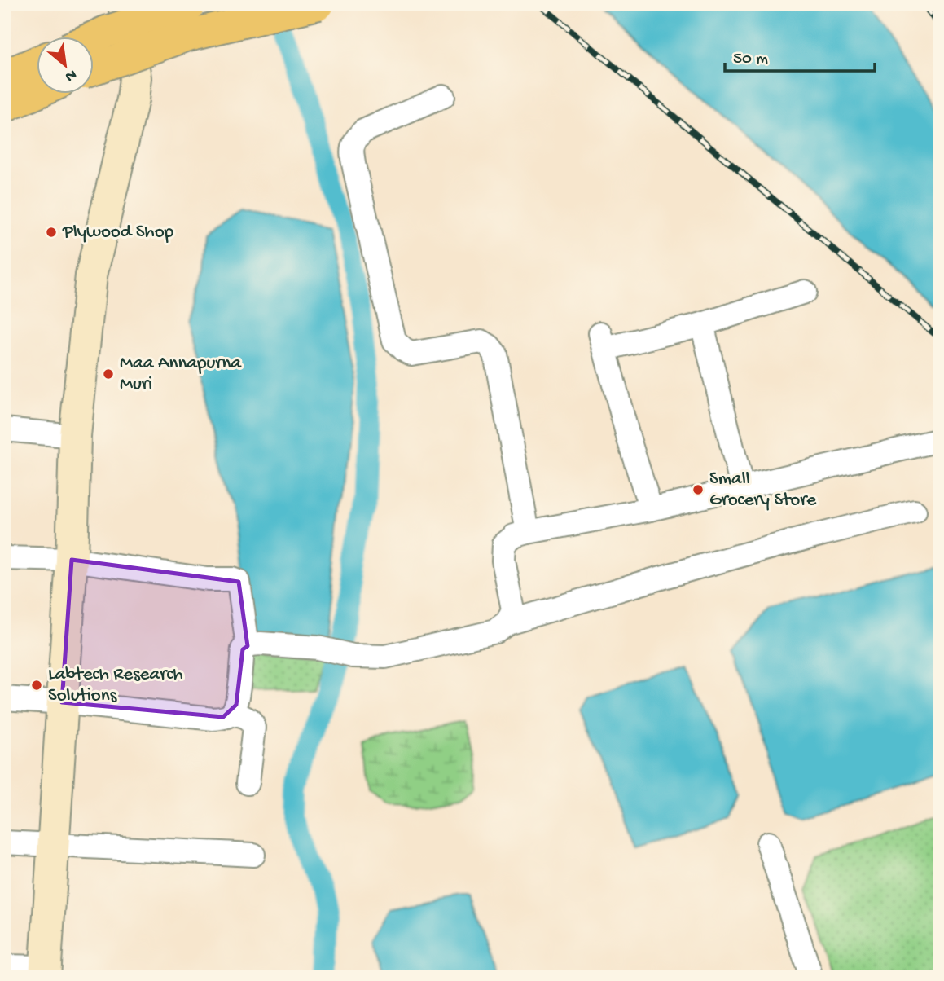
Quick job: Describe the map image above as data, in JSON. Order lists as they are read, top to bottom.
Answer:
{
  "places": [
    "Plywood Shop",
    "Maa Annapurna Muri",
    "Small Grocery Store",
    "Labtech Research Solutions"
  ],
  "scale_bar": "50 m",
  "north": "bottom right"
}
